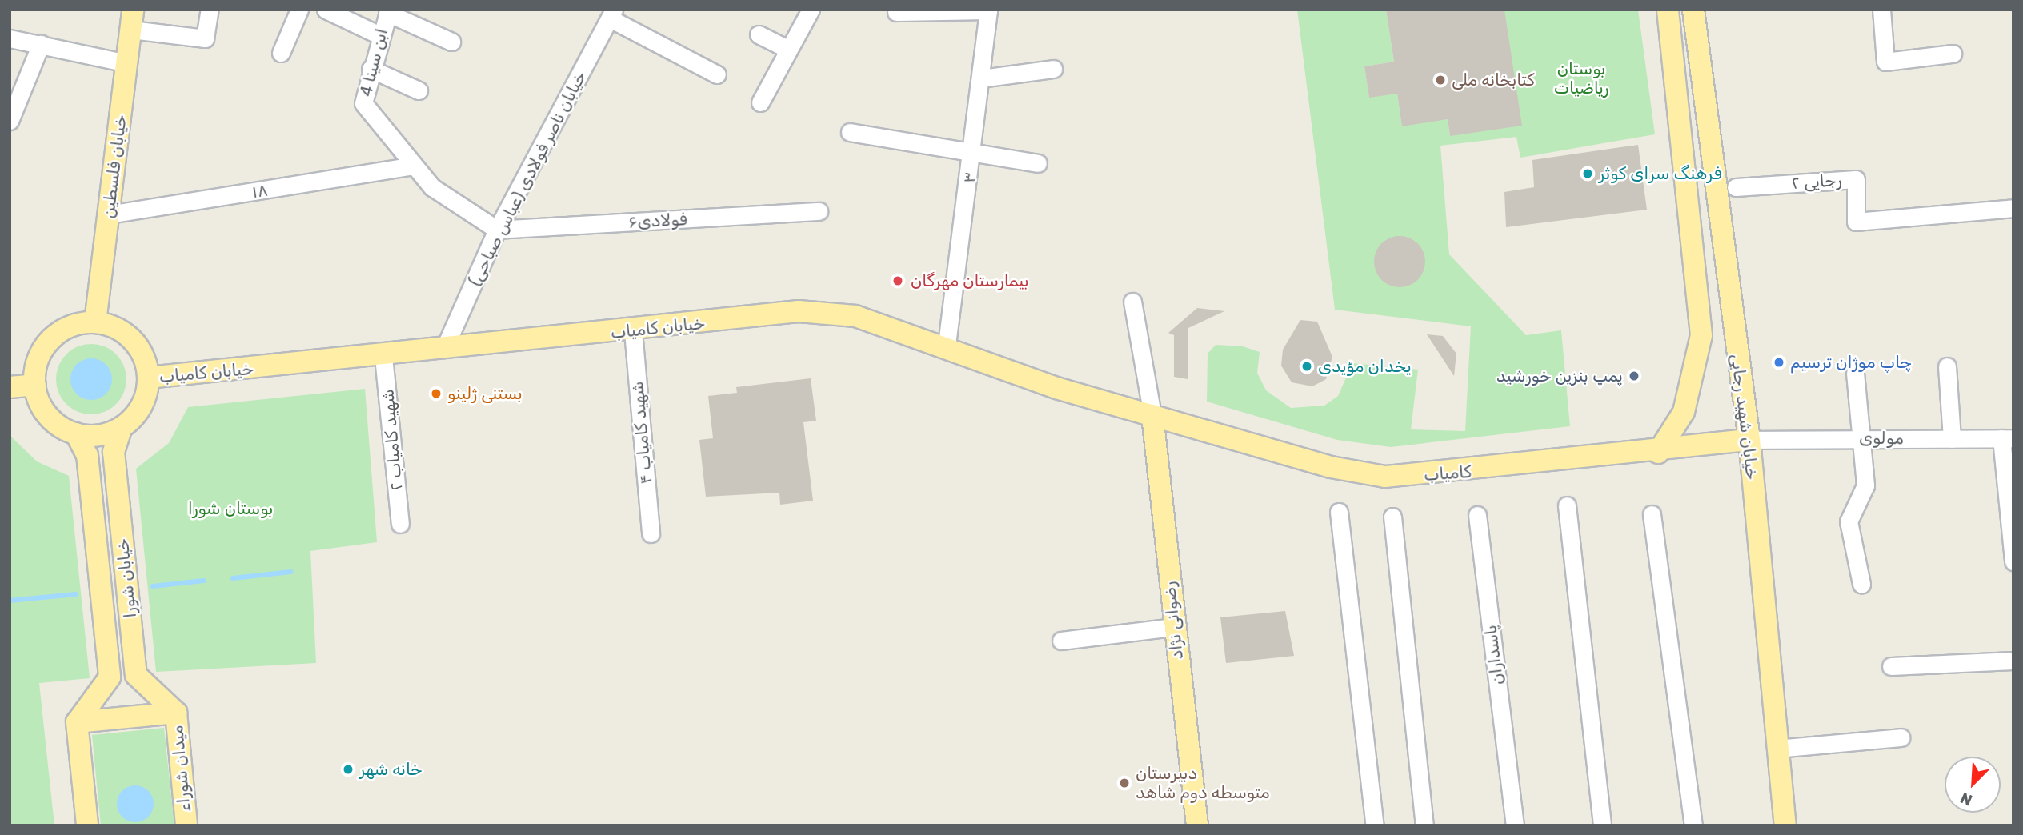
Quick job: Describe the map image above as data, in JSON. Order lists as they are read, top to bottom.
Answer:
{
  "streets": {
    "main road": [
      "خیابان فلسطین",
      "خیابان کامیاب",
      "خیابان شهید رجایی",
      "کامیاب",
      "خیابان شورا",
      "رضوانی نژاد",
      "میدان شوراء"
    ],
    "street": [
      "ابن سینا 4",
      "۳",
      "خیابان ناصر فولادی (عباس صباحی)",
      "رجایی ۲",
      "۱۸",
      "فولادی۶",
      "شهید کامیاب ۴",
      "مولوی",
      "شهید کامیاب ۲",
      "پاسداران"
    ]
  },
  "crossings": [
    ["ابن سینا 4", "خیابان ناصر فولادی (عباس صباحی)"],
    ["ابن سینا 4", "۱۸"],
    ["ابن سینا 4", "فولادی۶"],
    ["خیابان فلسطین", "۱۸"],
    ["خیابان فلسطین", "خیابان کامیاب"],
    ["خیابان فلسطین", "خیابان شورا"],
    ["۳", "خیابان کامیاب"],
    ["خیابان ناصر فولادی (عباس صباحی)", "فولادی۶"],
    ["خیابان ناصر فولادی (عباس صباحی)", "خیابان کامیاب"],
    ["خیابان کامیاب", "شهید کامیاب ۴"],
    ["خیابان کامیاب", "شهید کامیاب ۲"],
    ["خیابان کامیاب", "کامیاب"],
    ["خیابان کامیاب", "خیابان شورا"],
    ["خیابان کامیاب", "رضوانی نژاد"],
    ["خیابان شهید رجایی", "مولوی"],
    ["خیابان شهید رجایی", "کامیاب"],
    ["مولوی", "کامیاب"],
    ["کامیاب", "رضوانی نژاد"],
    ["خیابان شورا", "میدان شوراء"]
  ],
  "parks": ["بوستان ریاضیات", "بوستان شورا"],
  "places": [
    "کتابخانه ملی",
    "فرهنگ سرای کوثر",
    "بیمارستان مهرگان",
    "چاپ موژان ترسیم",
    "یخدان مؤیدی",
    "پمپ بنزین خورشید",
    "بستنی ژلینو",
    "خانه شهر",
    "دبیرستان متوسطه دوم شاهد"
  ],
  "north": "bottom left"
}
